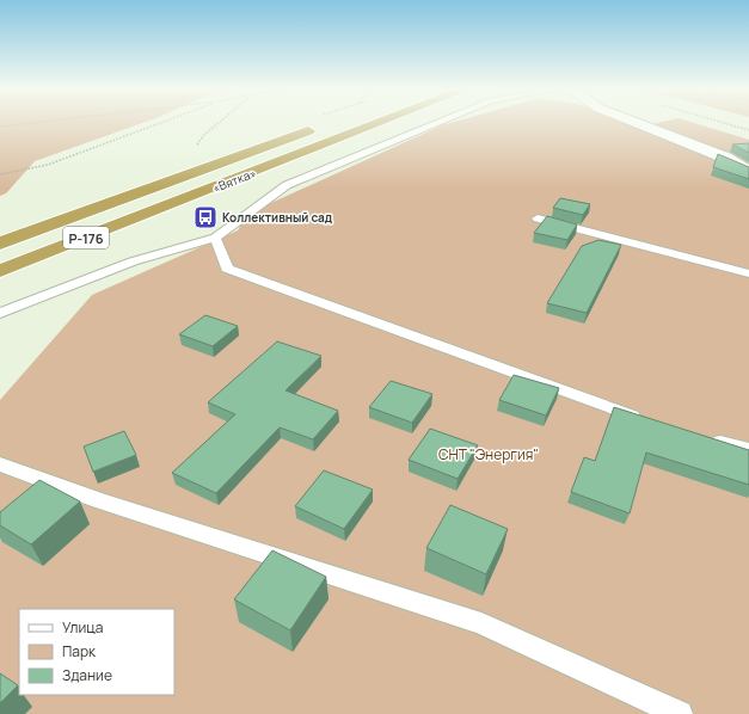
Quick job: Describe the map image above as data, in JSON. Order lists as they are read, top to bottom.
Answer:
{
  "streets": {
    "highway": ["«Вятка»", "Р-176"]
  },
  "parks": ["СНТ \"Энергия\""],
  "places": {
    "bus stop": ["Коллективный сад"]
  },
  "legend": ["Улица", "Парк", "Здание"]
}
